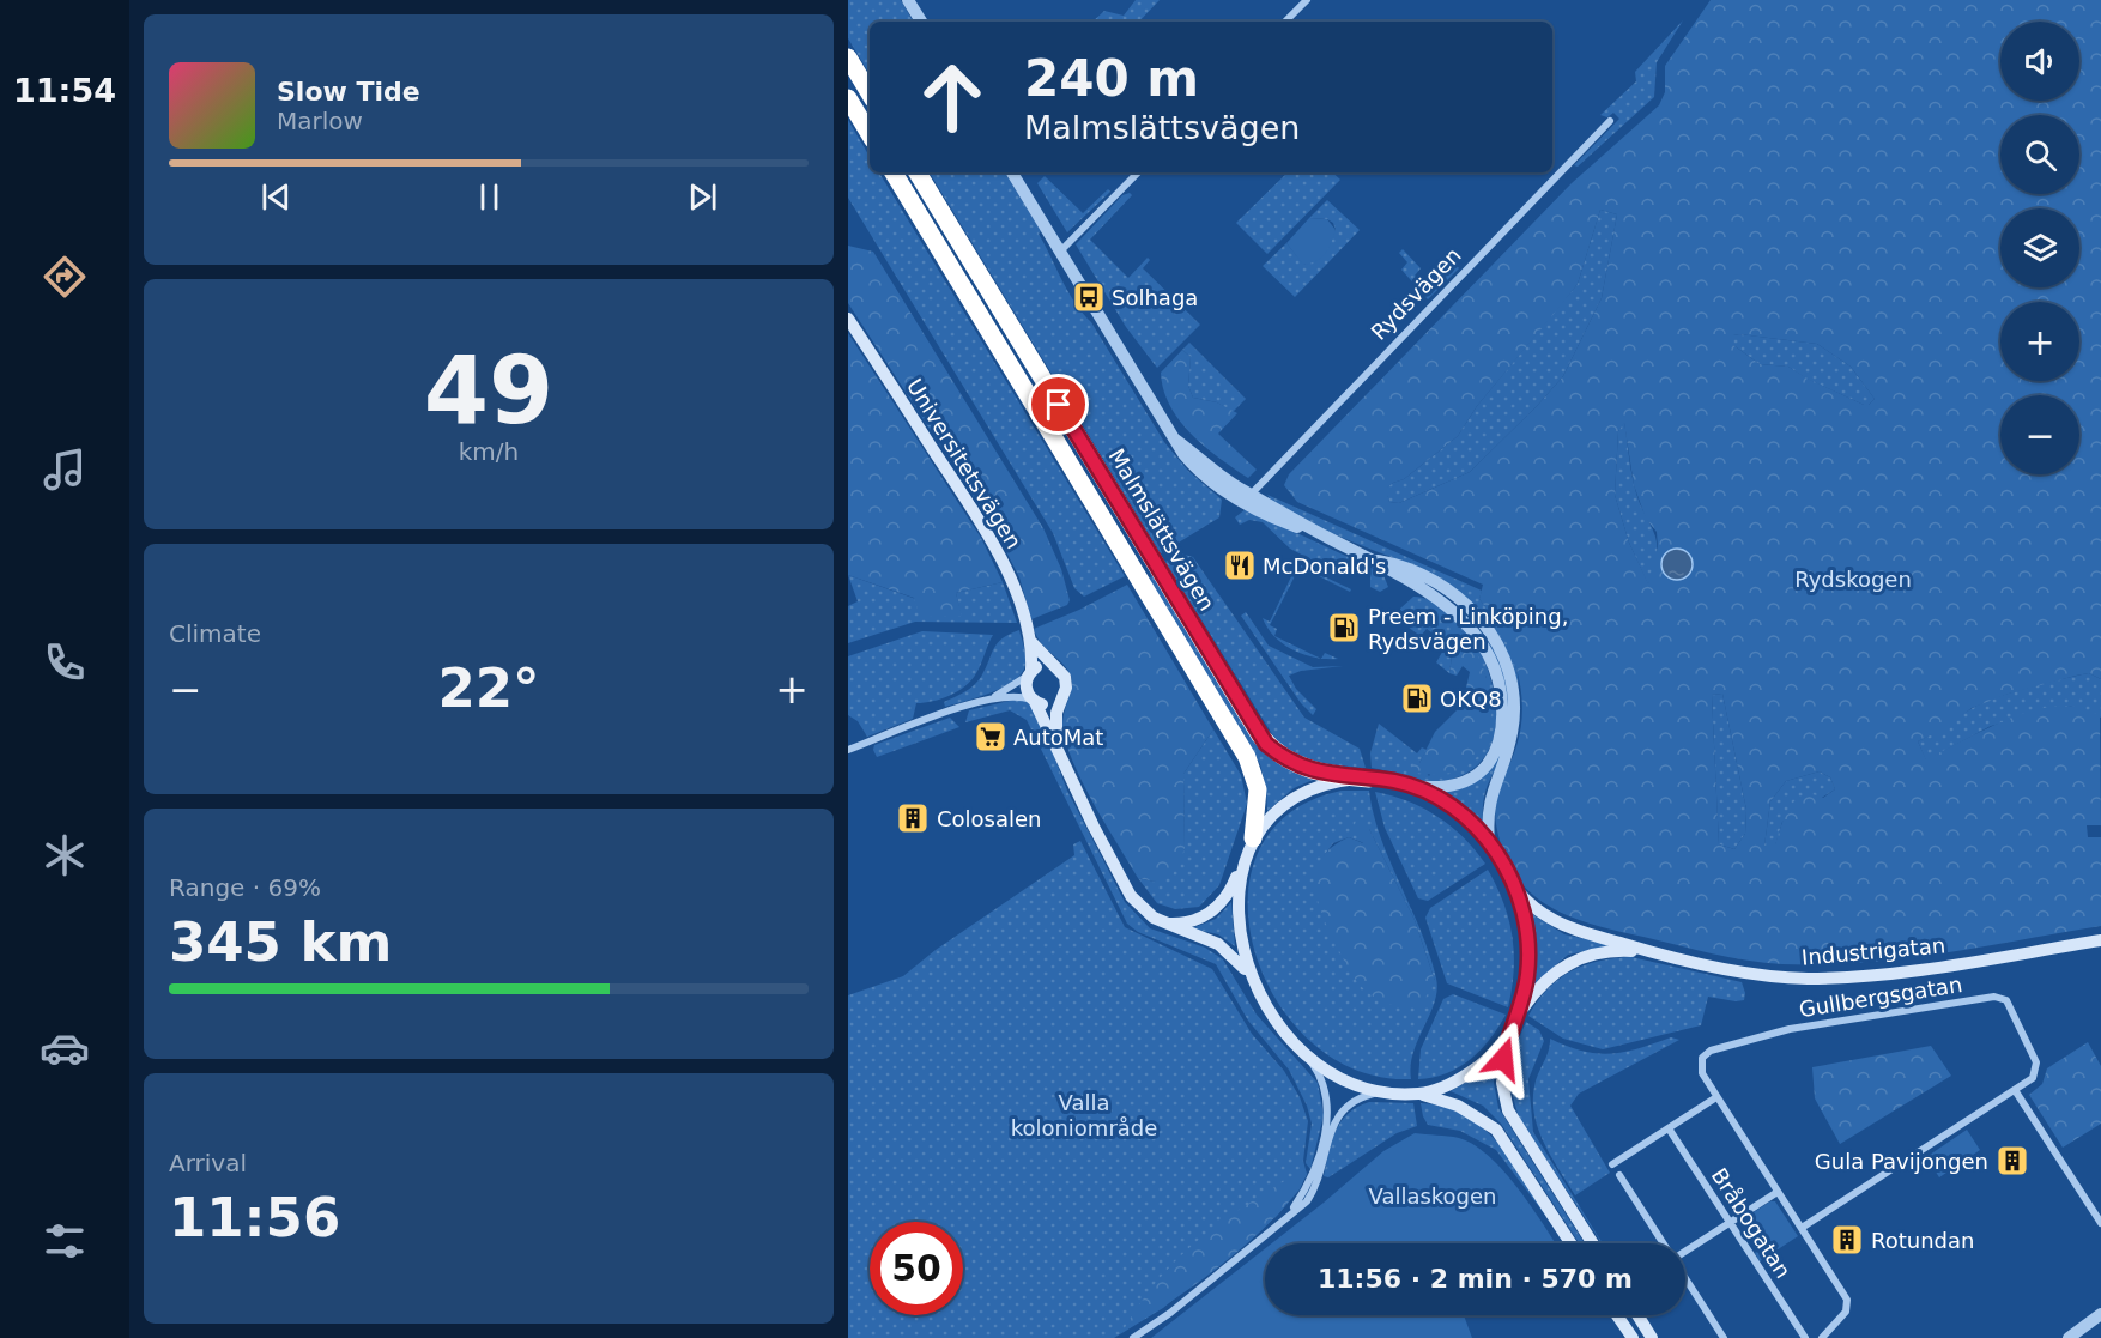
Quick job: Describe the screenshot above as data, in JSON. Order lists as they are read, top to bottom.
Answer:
{
  "streets": {
    "highway": ["Malmslättsvägen"],
    "main road": ["Universitetsvägen", "Industrigatan"],
    "street": ["Rydsvägen", "Gullbergsgatan", "Bråbogatan"]
  },
  "parks": ["Rydskogen", "Valla koloniområde", "Vallaskogen"],
  "places": {
    "bus stop": ["Solhaga"],
    "restaurant": ["McDonald's"],
    "fuel station": ["Preem - Linköping, Rydsvägen", "OKQ8"],
    "supermarket": ["AutoMat"],
    "building": ["Colosalen", "Gula Pavijongen", "Rotundan"]
  },
  "page": {
    "tabs": "11:54",
    "map_buttons": ["+", "−"],
    "turn": ["240 m", "Malmslättsvägen"],
    "song": ["Slow Tide", "Marlow"],
    "tile": [
      ["49", "km/h"],
      "Climate",
      ["Range · 69%", "345 km"],
      ["Arrival", "11:56"]
    ],
    "heat": ["−", "22°", "+"],
    "limit": "50",
    "trip": "11:56 · 2 min · 570 m"
  }
}
